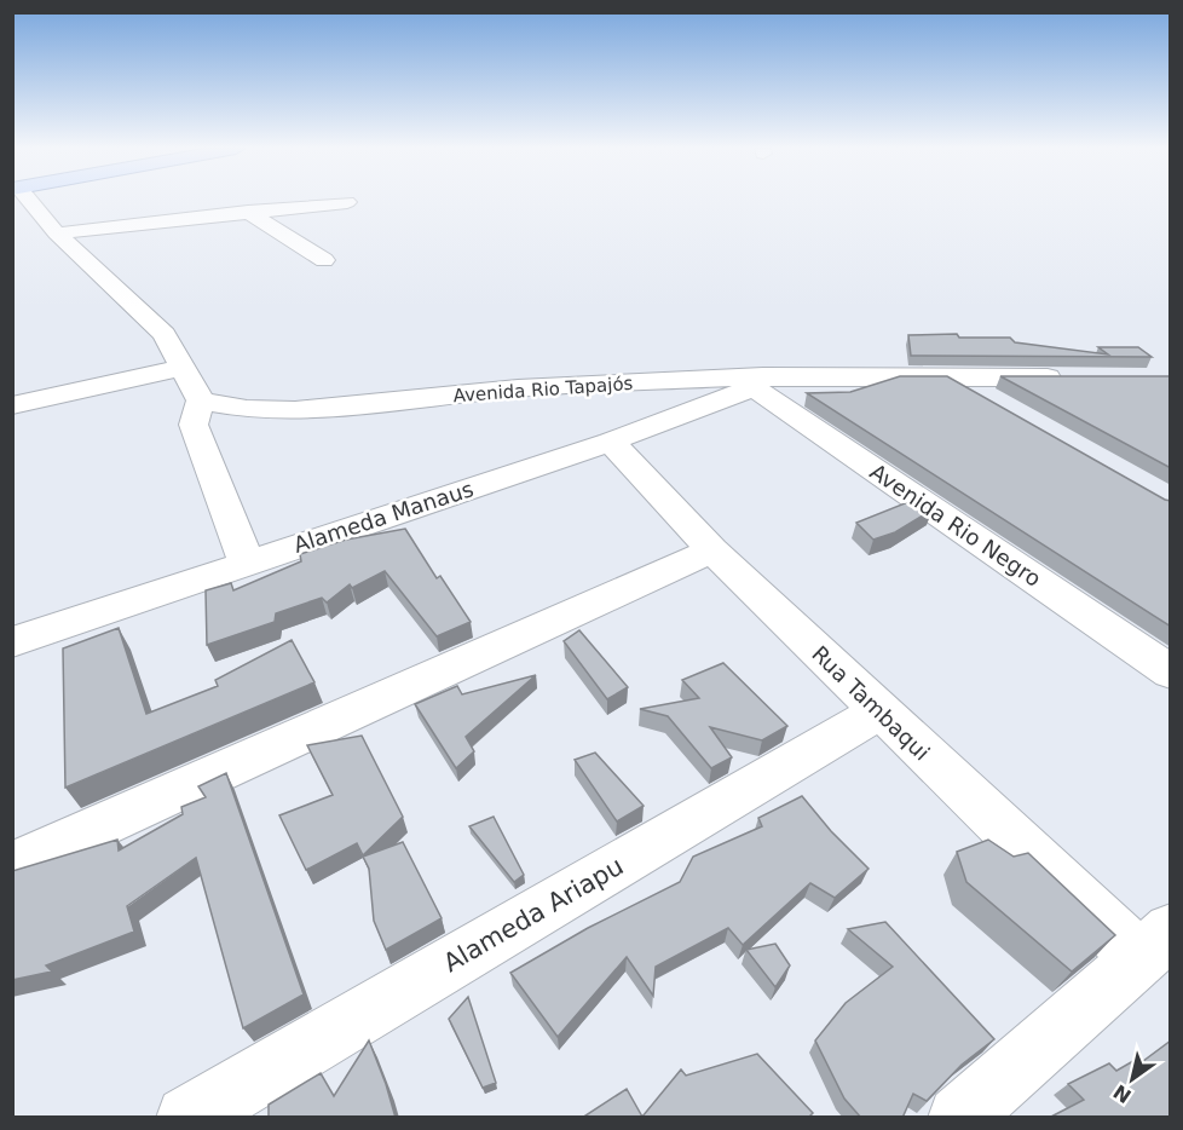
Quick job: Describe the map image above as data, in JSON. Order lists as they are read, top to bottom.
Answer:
{
  "streets": {
    "street": [
      "Avenida Rio Tapajós",
      "Alameda Manaus",
      "Avenida Rio Negro",
      "Rua Tambaqui",
      "Alameda Ariapu"
    ]
  },
  "crossings": [
    ["Avenida Rio Tapajós", "Alameda Manaus"],
    ["Avenida Rio Tapajós", "Avenida Rio Negro"],
    ["Alameda Manaus", "Avenida Rio Negro"],
    ["Alameda Manaus", "Rua Tambaqui"],
    ["Rua Tambaqui", "Alameda Ariapu"]
  ],
  "north": "bottom left"
}
